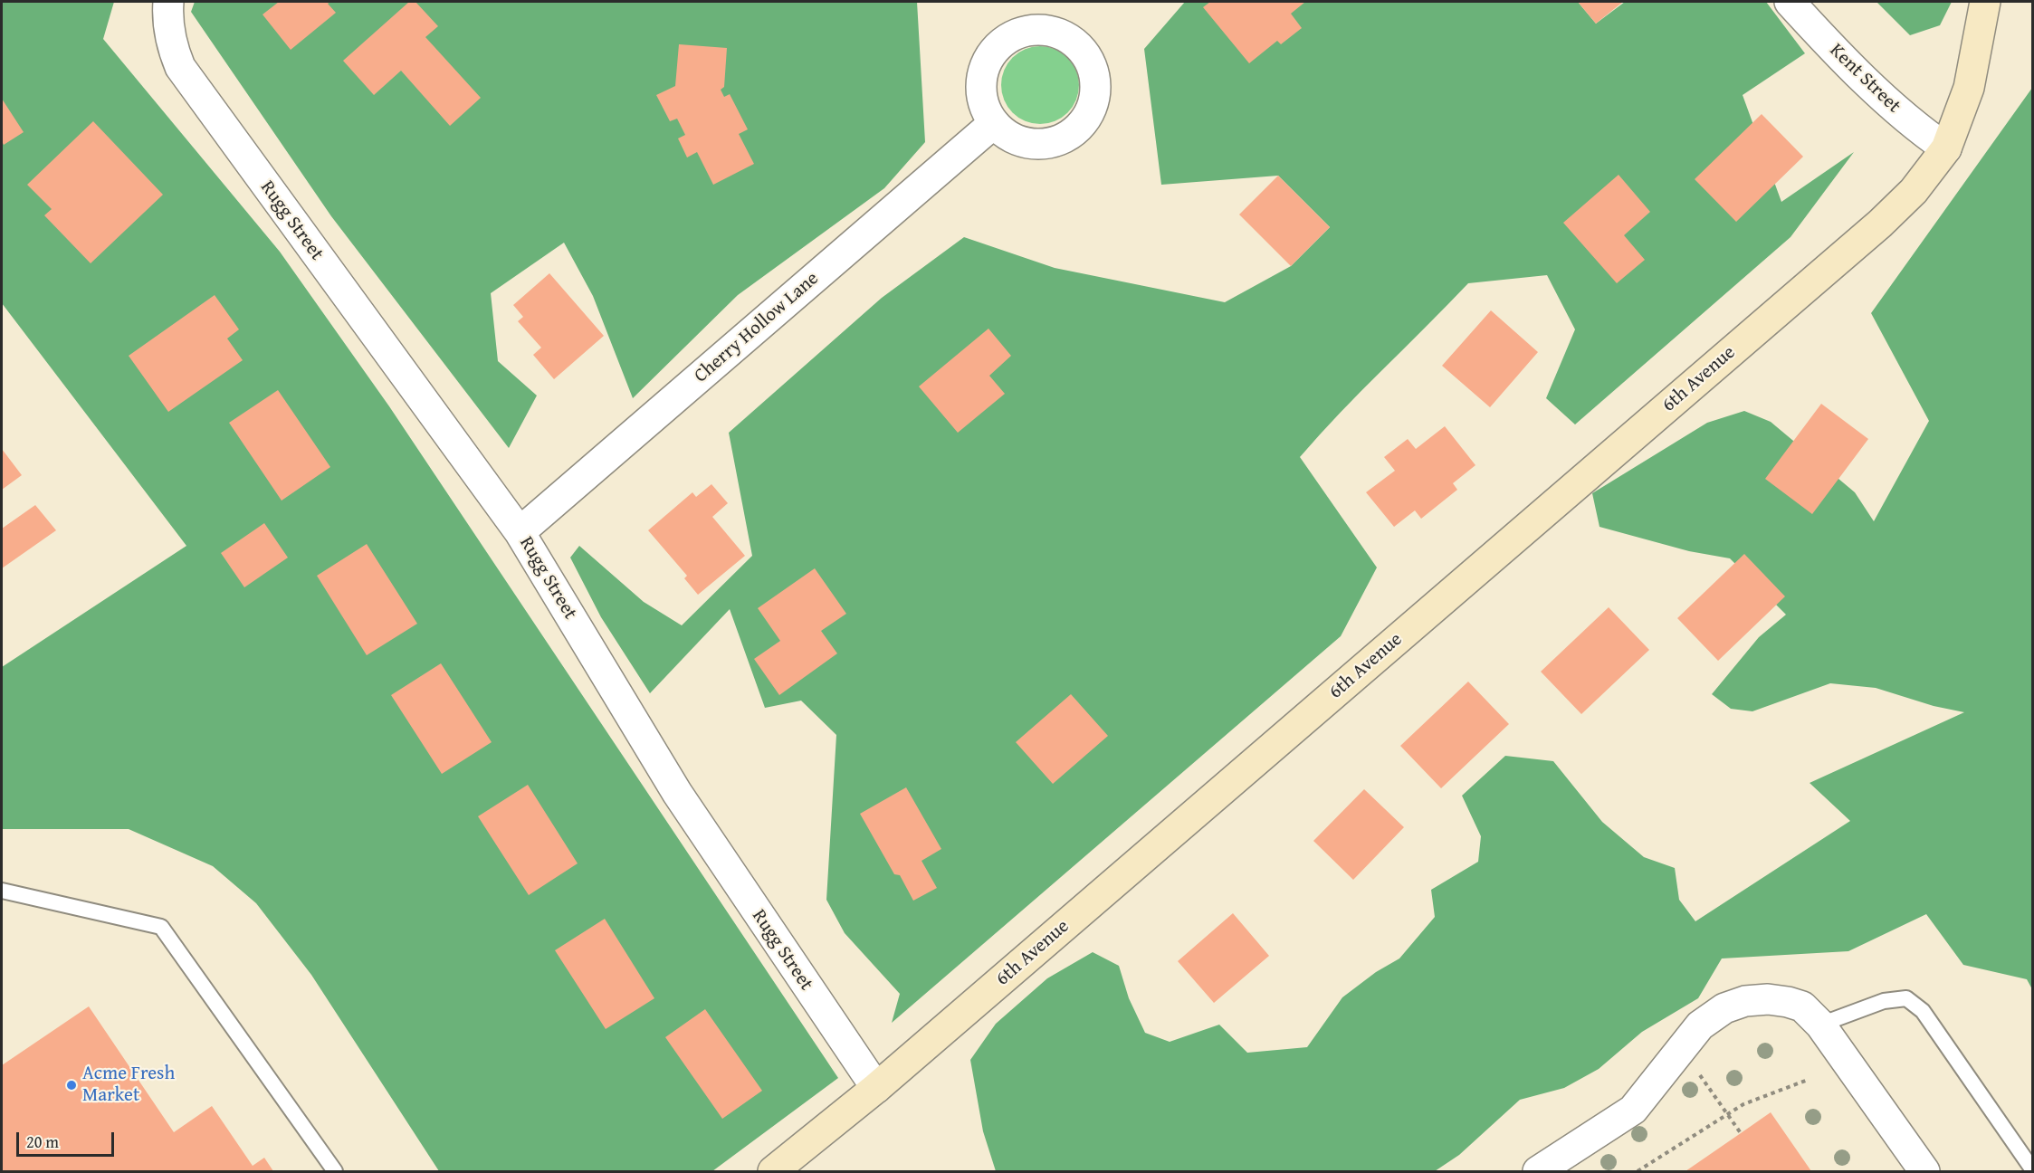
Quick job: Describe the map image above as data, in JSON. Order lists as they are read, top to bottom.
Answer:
{
  "streets": {
    "street": [
      "Kent Street",
      "Rugg Street",
      "Cherry Hollow Lane",
      "6th Avenue"
    ]
  },
  "crossings": [
    ["Kent Street", "6th Avenue"],
    ["Rugg Street", "Cherry Hollow Lane"],
    ["Rugg Street", "6th Avenue"]
  ],
  "places": ["Acme Fresh Market"],
  "scale_bar": "20 m"
}
